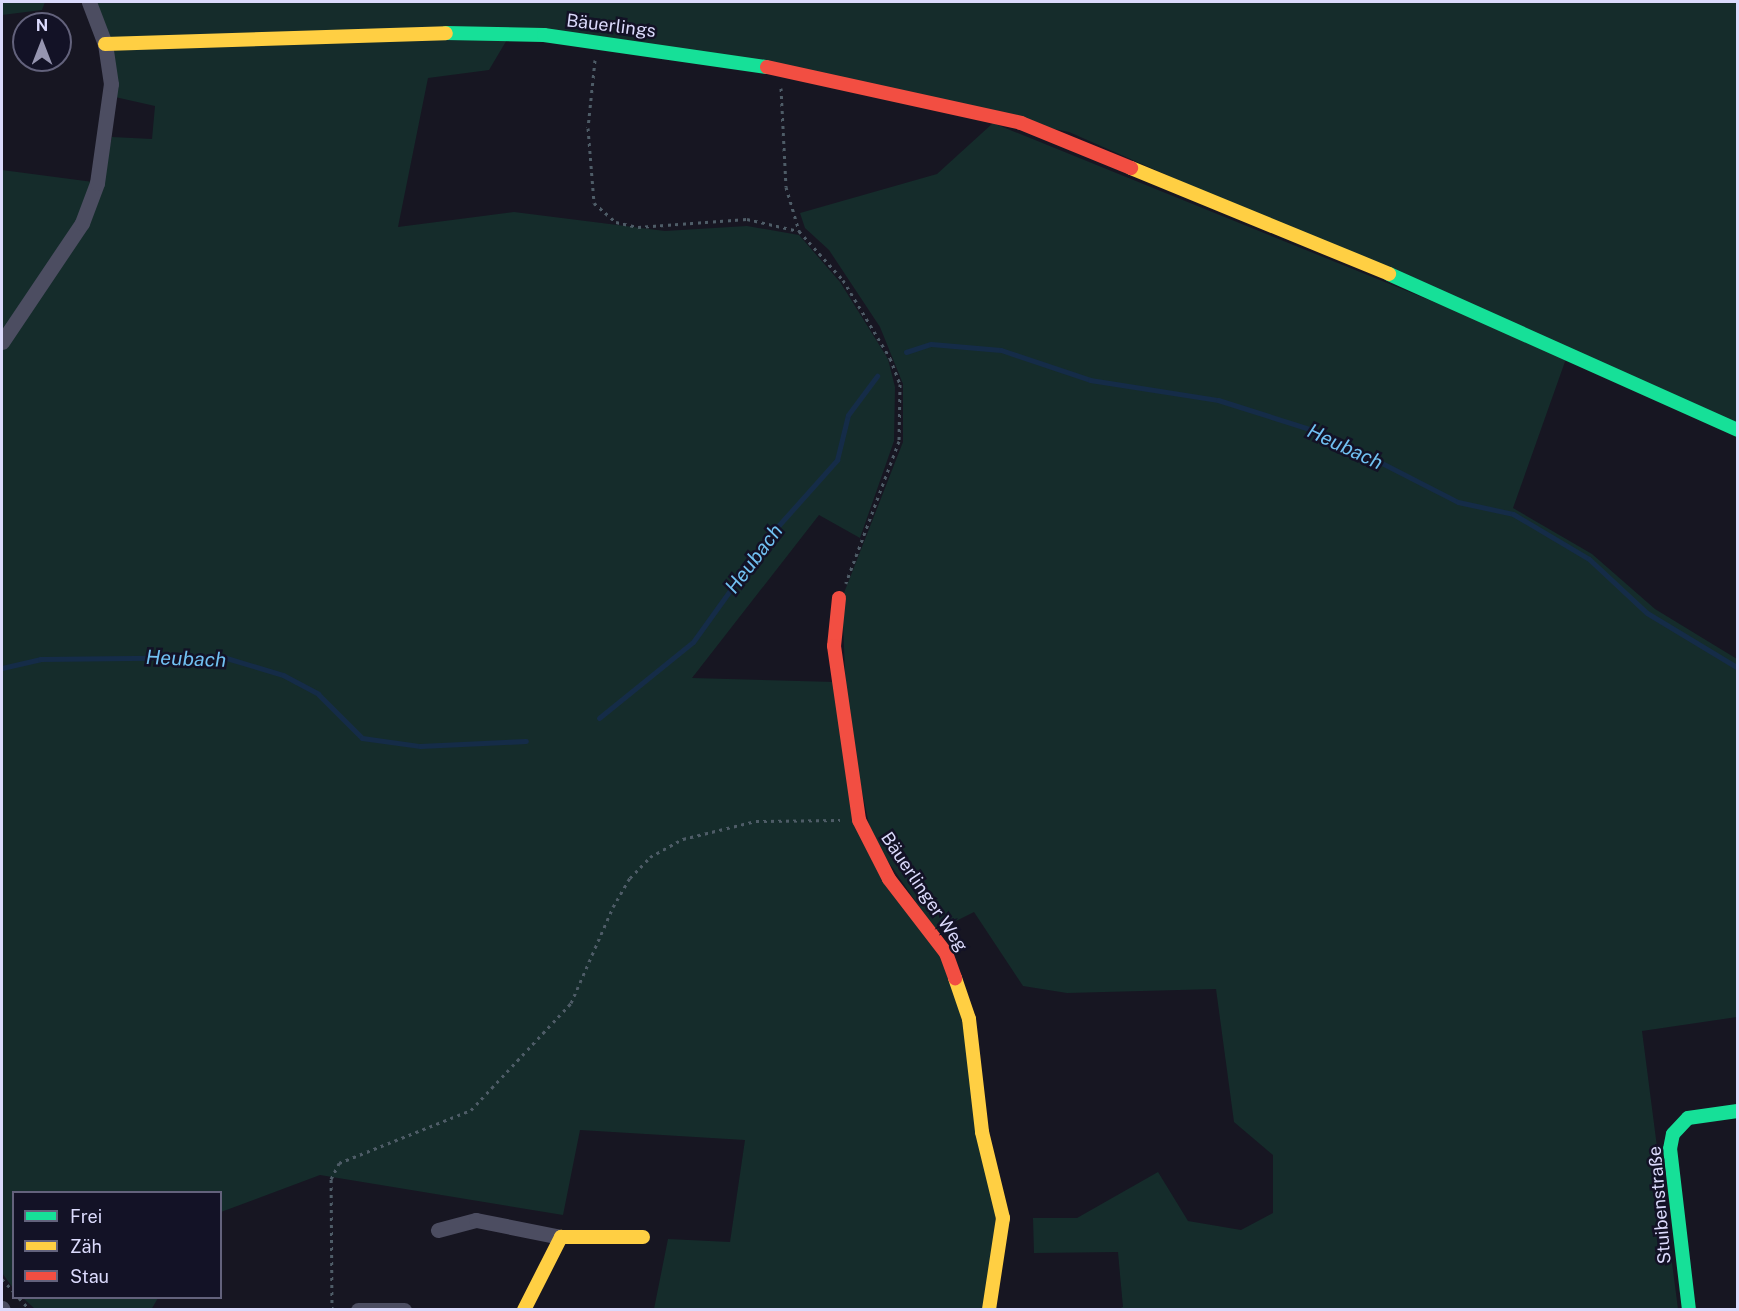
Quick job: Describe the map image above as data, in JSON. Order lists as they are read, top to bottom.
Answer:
{
  "streets": {
    "street": ["Bäuerlings", "Bäuerlinger Weg", "Stuibenstraße"]
  },
  "water": ["Heubach"],
  "legend": ["Frei", "Zäh", "Stau"],
  "north": "top"
}
